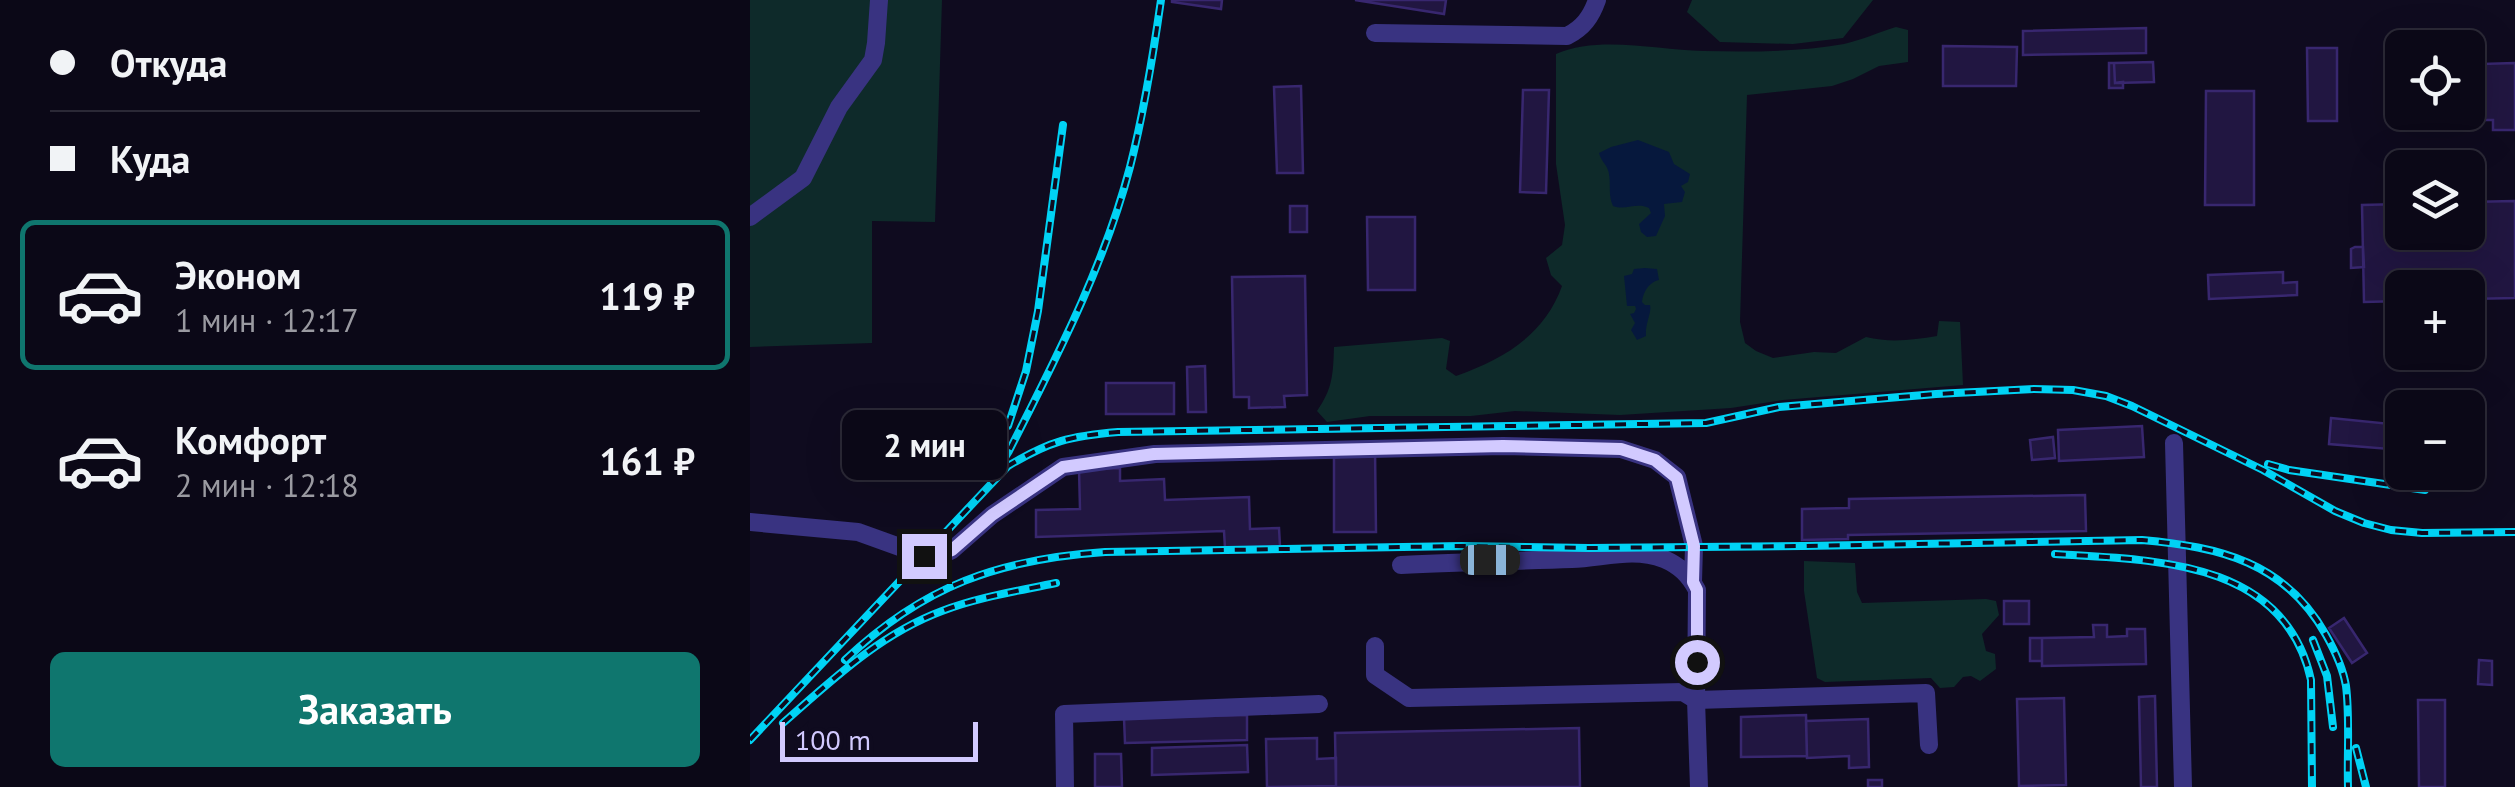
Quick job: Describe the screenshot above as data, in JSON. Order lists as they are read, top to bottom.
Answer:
{
  "scale_bar": "100 m",
  "page": {
    "banner": ["Откуда", "Куда"],
    "map_buttons": ["+", "−"],
    "list": [
      {
        "name": "Эконом",
        "note": "1 мин · 12:17",
        "value": "119 ₽"
      },
      {
        "name": "Комфорт",
        "note": "2 мин · 12:18",
        "value": "161 ₽"
      }
    ],
    "bubble": "2 мин",
    "buttons": "Заказать",
    "scale": "100 m"
  }
}
